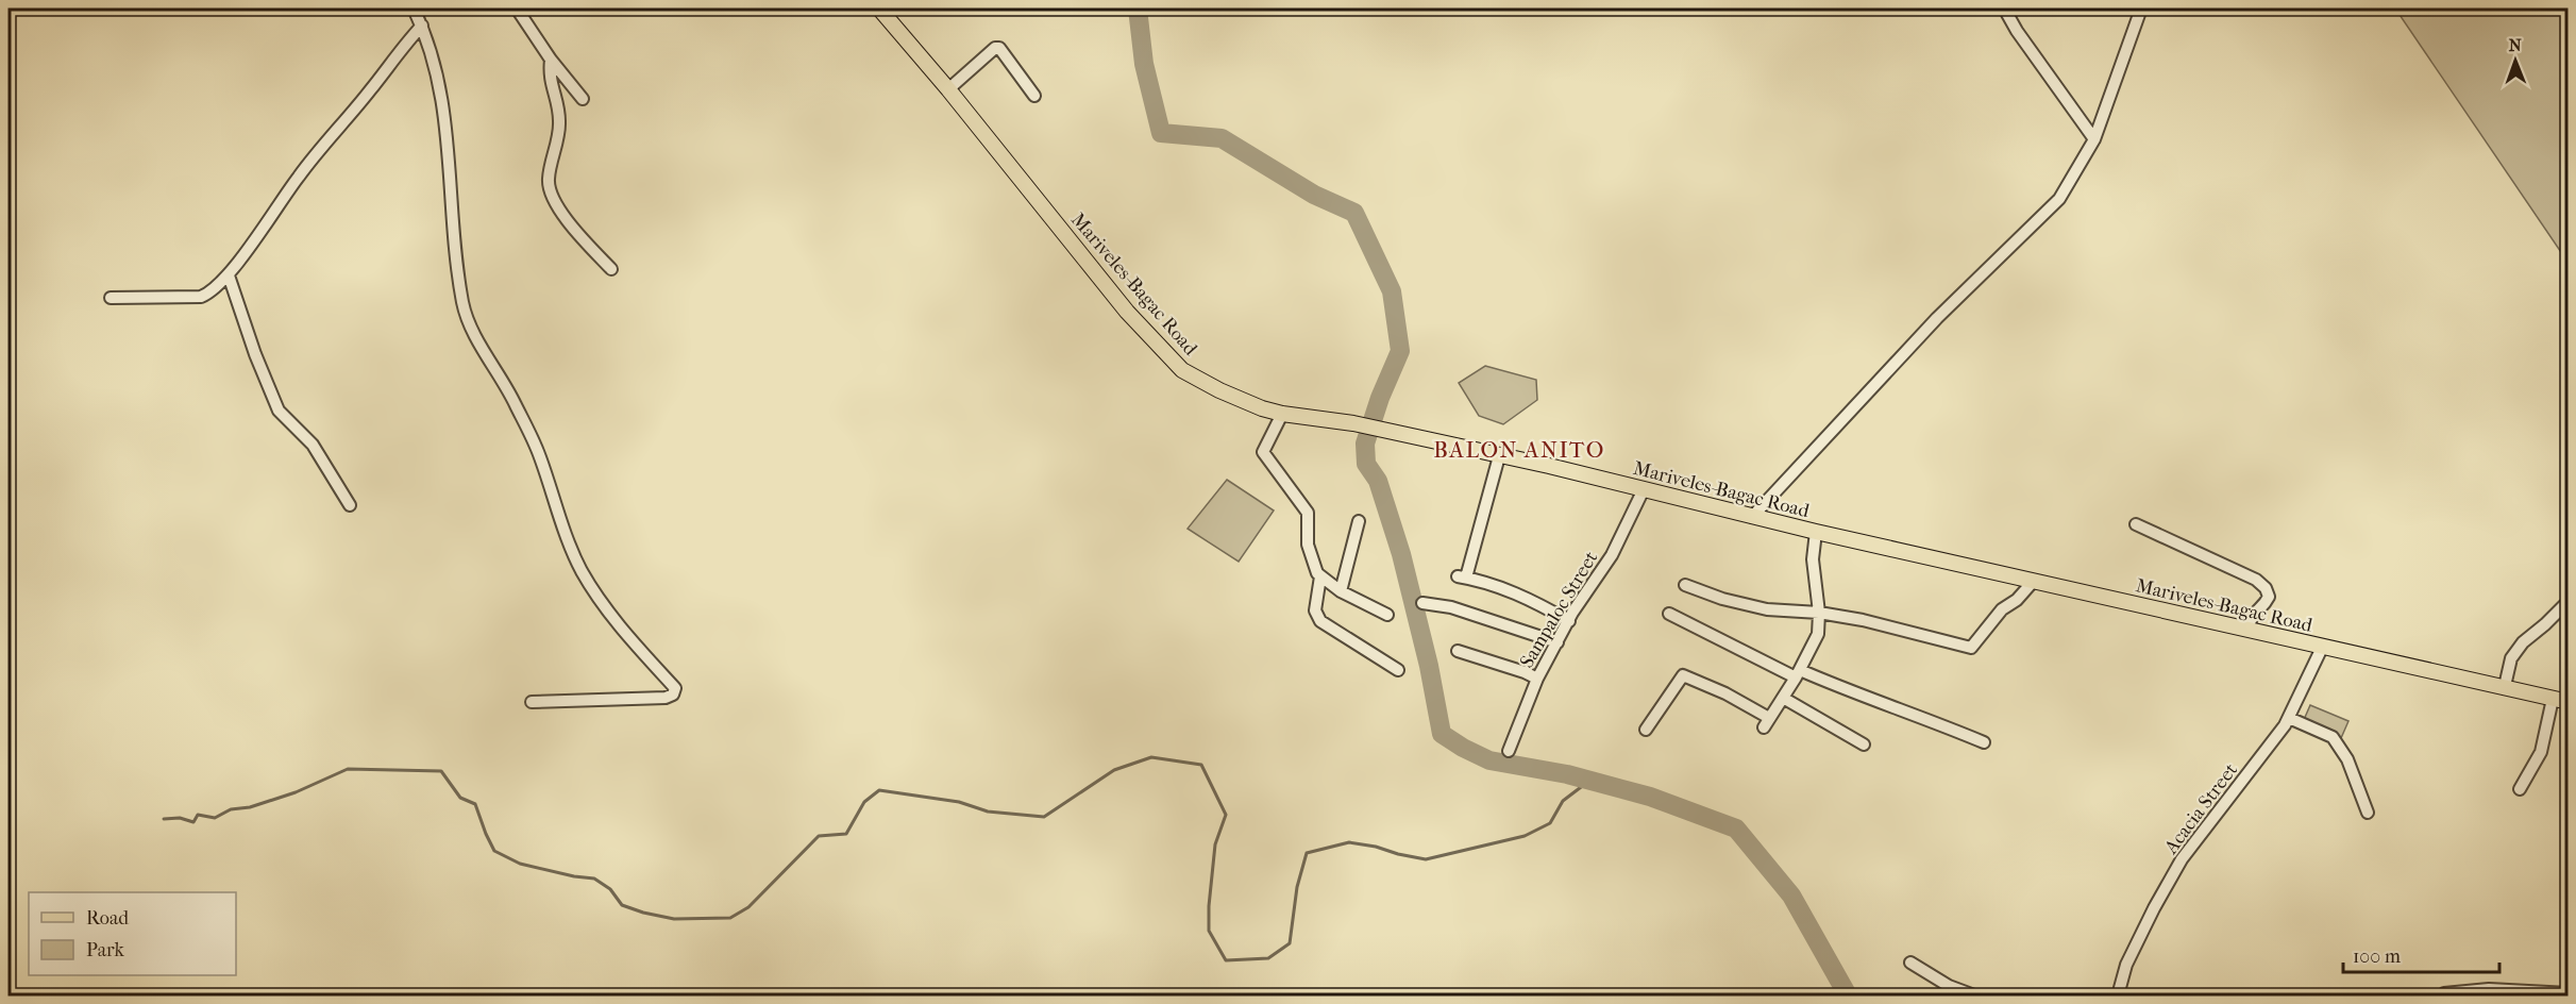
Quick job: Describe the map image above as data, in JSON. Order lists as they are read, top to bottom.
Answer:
{
  "streets": {
    "main road": ["Mariveles-Bagac Road"],
    "street": ["Sampaloc Street", "Acacia Street"]
  },
  "crossings": [
    ["Mariveles-Bagac Road", "Sampaloc Street"],
    ["Mariveles-Bagac Road", "Acacia Street"]
  ],
  "districts": ["BALON ANITO"],
  "legend": ["Road", "Park"],
  "scale_bar": "100 m",
  "north": "top"
}
